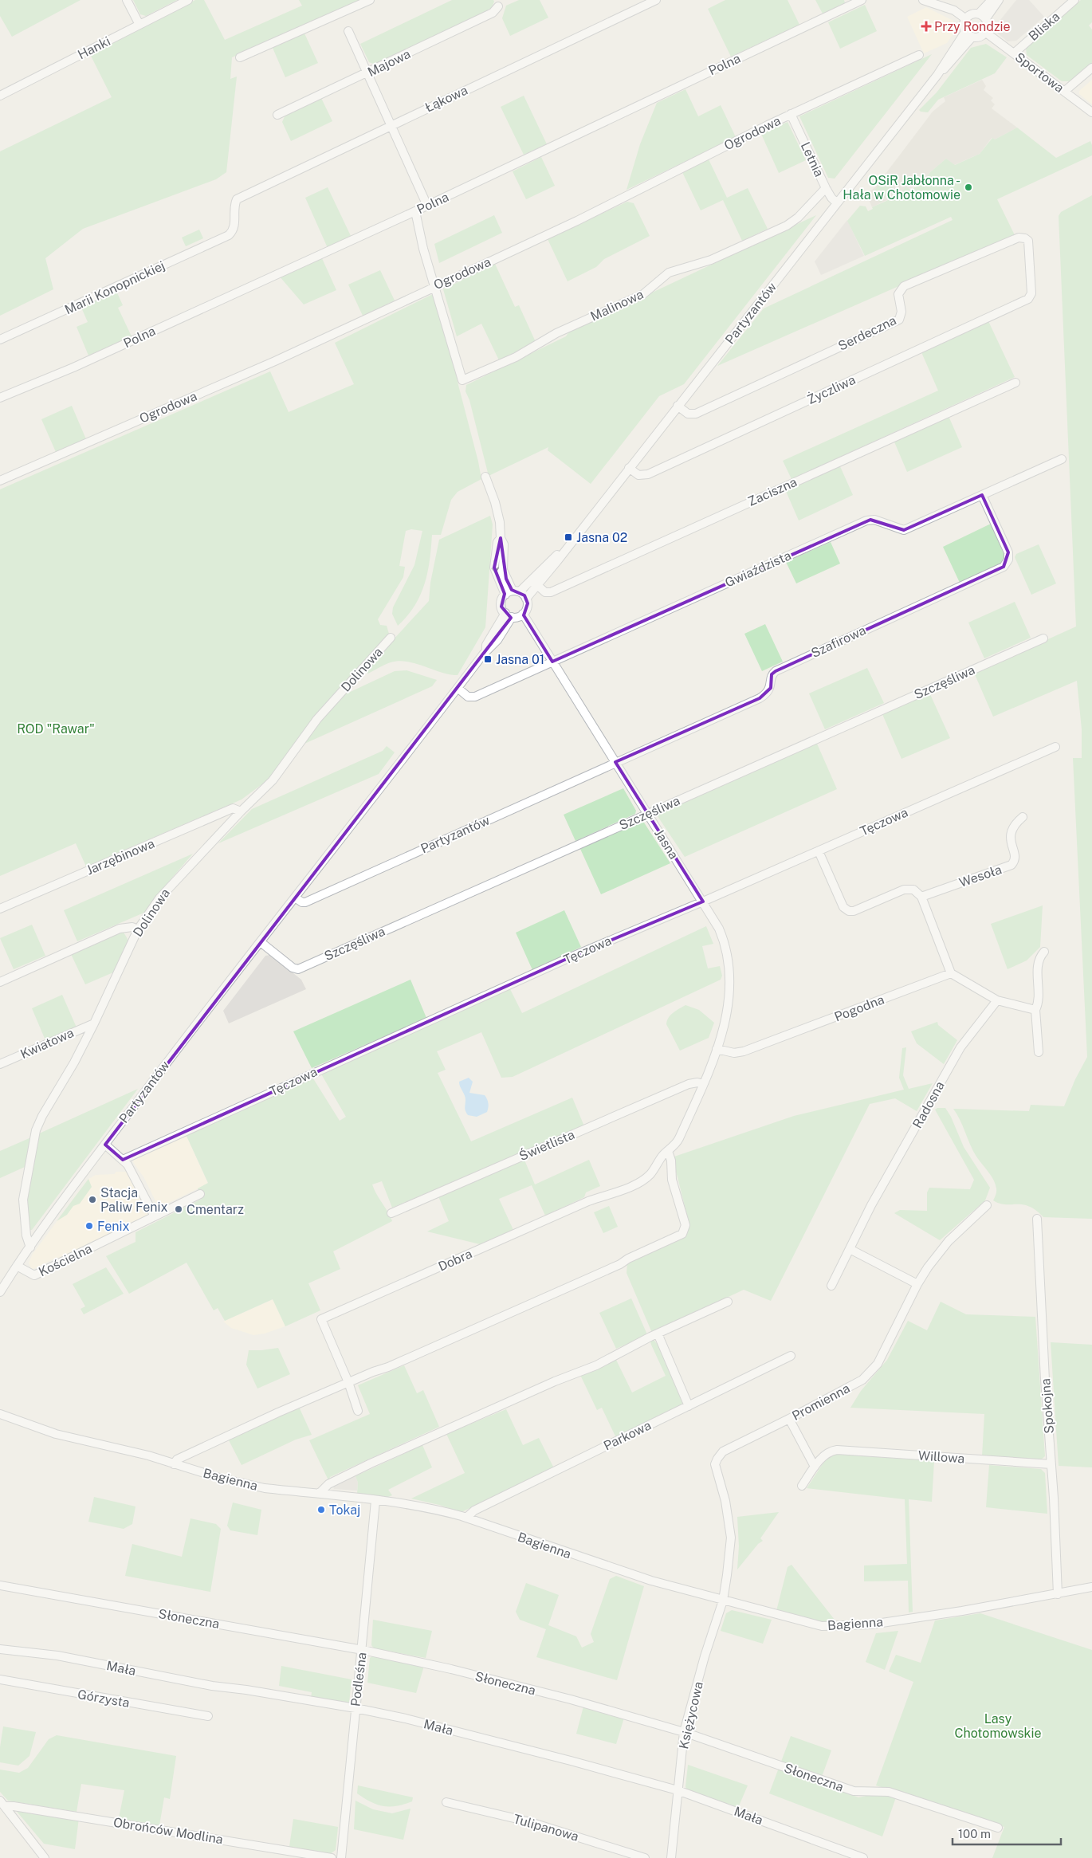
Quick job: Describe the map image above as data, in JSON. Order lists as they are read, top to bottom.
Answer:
{
  "streets": {
    "street": [
      "Bliska",
      "Hanki",
      "Majowa",
      "Polna",
      "Sportowa",
      "Łąkowa",
      "Ogrodowa",
      "Letnia",
      "Marii Konopnickiej",
      "Malinowa",
      "Partyzantów",
      "Serdeczna",
      "Życzliwa",
      "Zaciszna",
      "Gwiaździsta",
      "Szafirowa",
      "Dolinowa",
      "Szczęśliwa",
      "Tęczowa",
      "Jasna",
      "Jarzębinowa",
      "Wesoła",
      "Pogodna",
      "Kwiatowa",
      "Radosna",
      "Świetlista",
      "Kościelna",
      "Dobra",
      "Promienna",
      "Spokojna",
      "Parkowa",
      "Willowa",
      "Bagienna",
      "Słoneczna",
      "Mała",
      "Podleśna",
      "Górzysta",
      "Księżycowa",
      "Tulipanowa",
      "Obrońców Modlina"
    ]
  },
  "crossings": [
    ["Bliska", "Sportowa"],
    ["Sportowa", "Partyzantów"],
    ["Łąkowa", "Marii Konopnickiej"],
    ["Ogrodowa", "Letnia"],
    ["Ogrodowa", "Malinowa"],
    ["Letnia", "Malinowa"],
    ["Letnia", "Partyzantów"],
    ["Partyzantów", "Serdeczna"],
    ["Partyzantów", "Życzliwa"],
    ["Partyzantów", "Zaciszna"],
    ["Partyzantów", "Gwiaździsta"],
    ["Partyzantów", "Szafirowa"],
    ["Partyzantów", "Dolinowa"],
    ["Partyzantów", "Szczęśliwa"],
    ["Partyzantów", "Jasna"],
    ["Partyzantów", "Kościelna"],
    ["Serdeczna", "Życzliwa"],
    ["Gwiaździsta", "Szafirowa"],
    ["Gwiaździsta", "Jasna"],
    ["Szafirowa", "Jasna"],
    ["Dolinowa", "Jarzębinowa"],
    ["Dolinowa", "Kwiatowa"],
    ["Szczęśliwa", "Jasna"],
    ["Tęczowa", "Jasna"],
    ["Jasna", "Pogodna"],
    ["Jasna", "Świetlista"],
    ["Jasna", "Dobra"],
    ["Promienna", "Bagienna"],
    ["Promienna", "Księżycowa"],
    ["Spokojna", "Willowa"],
    ["Spokojna", "Bagienna"],
    ["Parkowa", "Bagienna"],
    ["Bagienna", "Podleśna"],
    ["Bagienna", "Księżycowa"],
    ["Słoneczna", "Podleśna"],
    ["Słoneczna", "Księżycowa"],
    ["Mała", "Podleśna"],
    ["Mała", "Księżycowa"]
  ],
  "parks": ["ROD \"Rawar\"", "Lasy Chotomowskie"],
  "places": {
    "health": ["Przy Rondzie"],
    "other": [
      "OSiR Jabłonna - Hała w Chotomowie",
      "Stacja Paliw Fenix",
      "Cmentarz",
      "Fenix",
      "Tokaj"
    ],
    "transit": ["Jasna 02", "Jasna 01"]
  },
  "scale_bar": "100 m"
}
